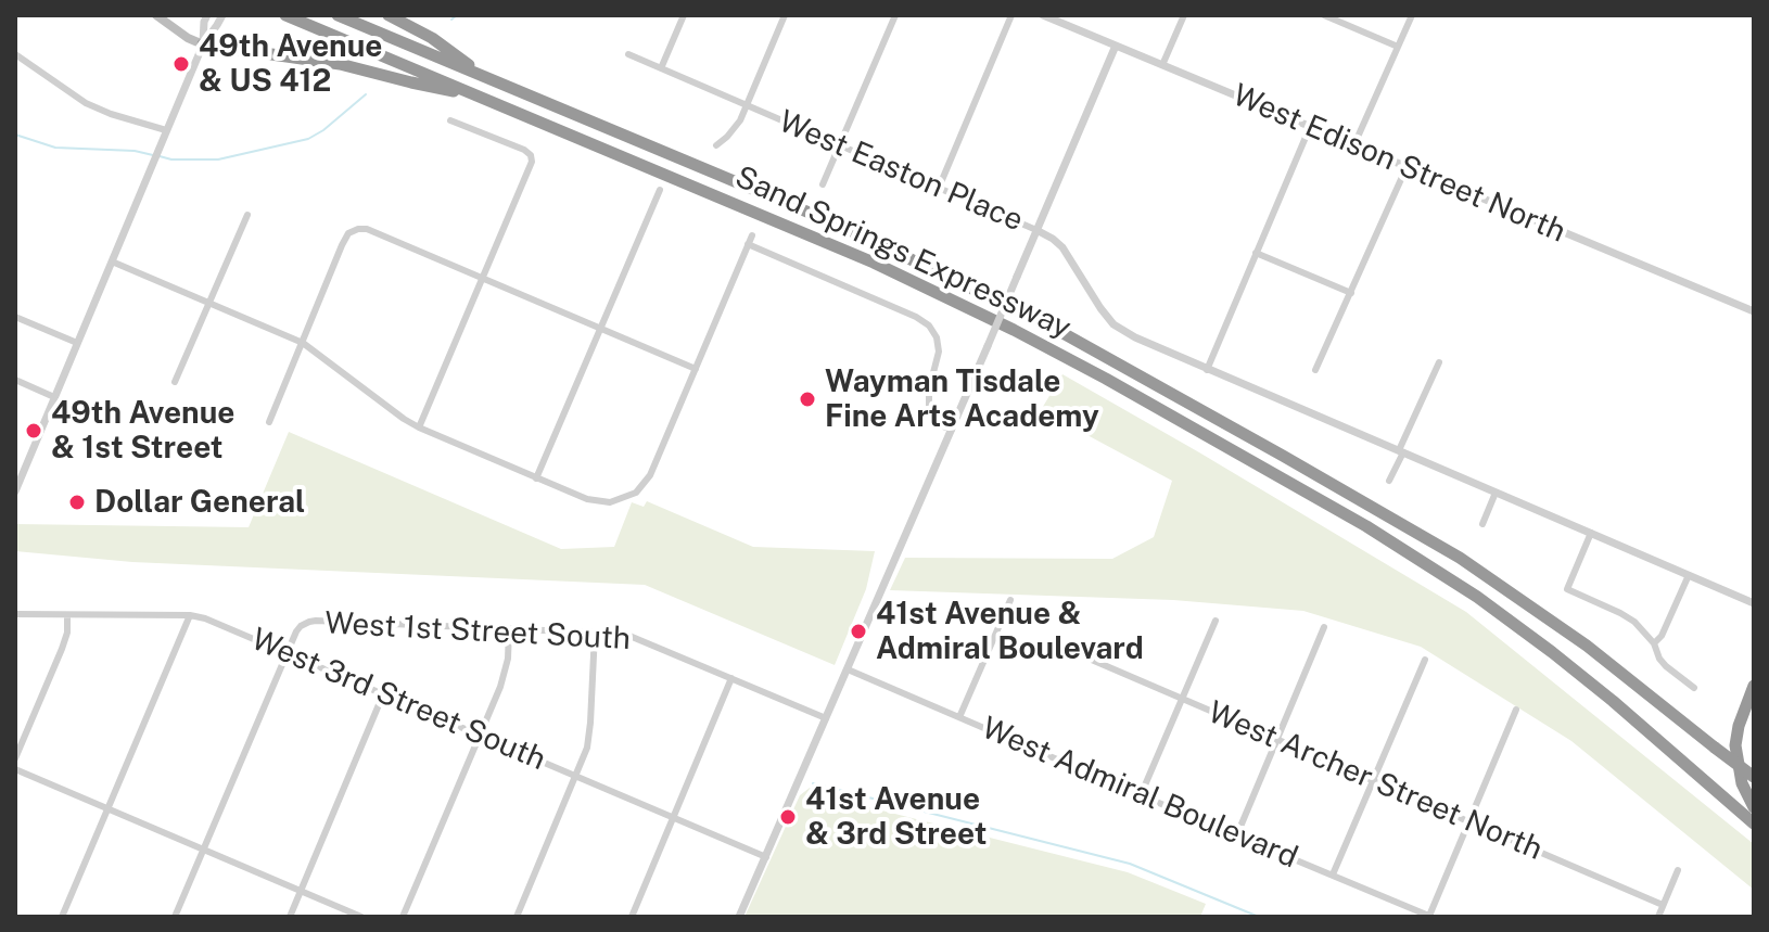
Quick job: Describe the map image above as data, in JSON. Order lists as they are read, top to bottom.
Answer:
{
  "streets": {
    "highway": ["Sand Springs Expressway"],
    "street": [
      "West Edison Street North",
      "West Easton Place",
      "West 1st Street South",
      "West 3rd Street South",
      "West Archer Street North",
      "West Admiral Boulevard"
    ]
  },
  "crossings": [
    ["West 1st Street South", "West 3rd Street South"]
  ],
  "places": [
    "49th Avenue & US 412",
    "Wayman Tisdale Fine Arts Academy",
    "49th Avenue & 1st Street",
    "Dollar General",
    "41st Avenue & Admiral Boulevard",
    "41st Avenue & 3rd Street"
  ]
}
